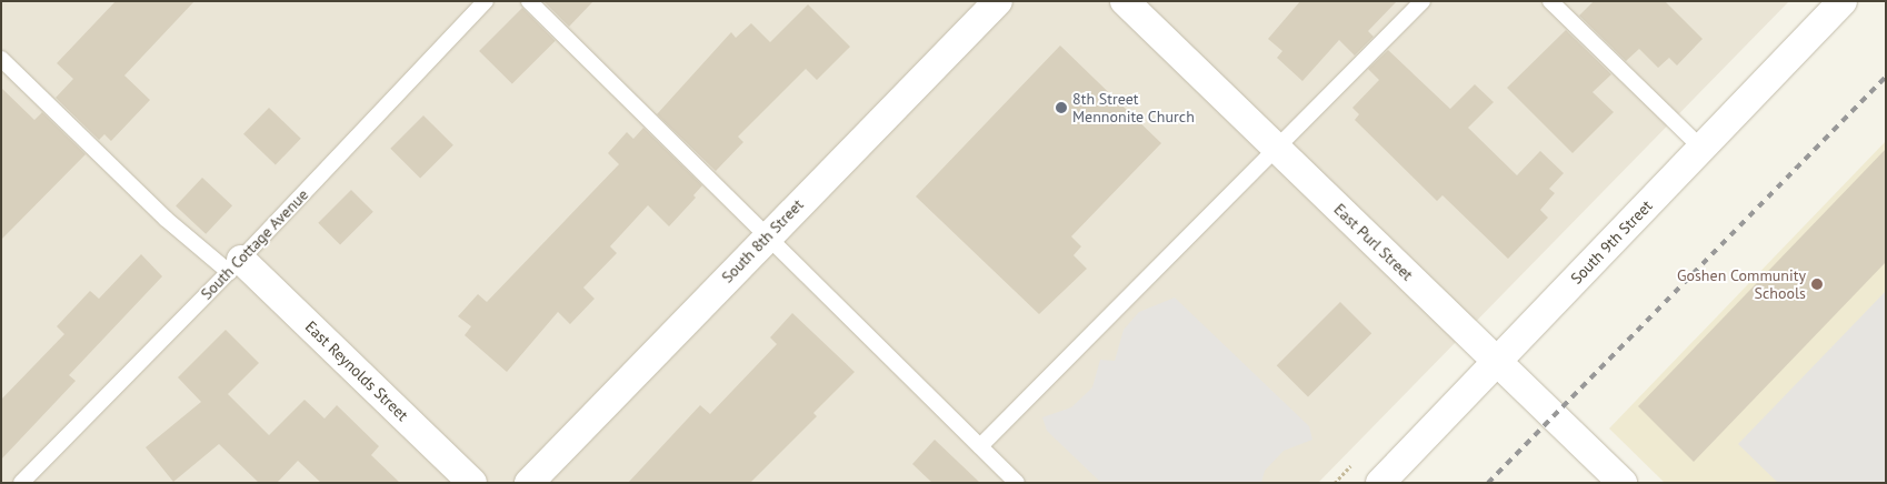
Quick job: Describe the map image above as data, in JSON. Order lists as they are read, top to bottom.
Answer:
{
  "streets": {
    "street": [
      "South 8th Street",
      "East Purl Street",
      "South 9th Street",
      "East Reynolds Street"
    ],
    "lane": ["South Cottage Avenue"]
  },
  "crossings": [
    ["East Purl Street", "South 9th Street"],
    ["South Cottage Avenue", "East Reynolds Street"]
  ],
  "places": ["8th Street Mennonite Church", "Goshen Community Schools"]
}
